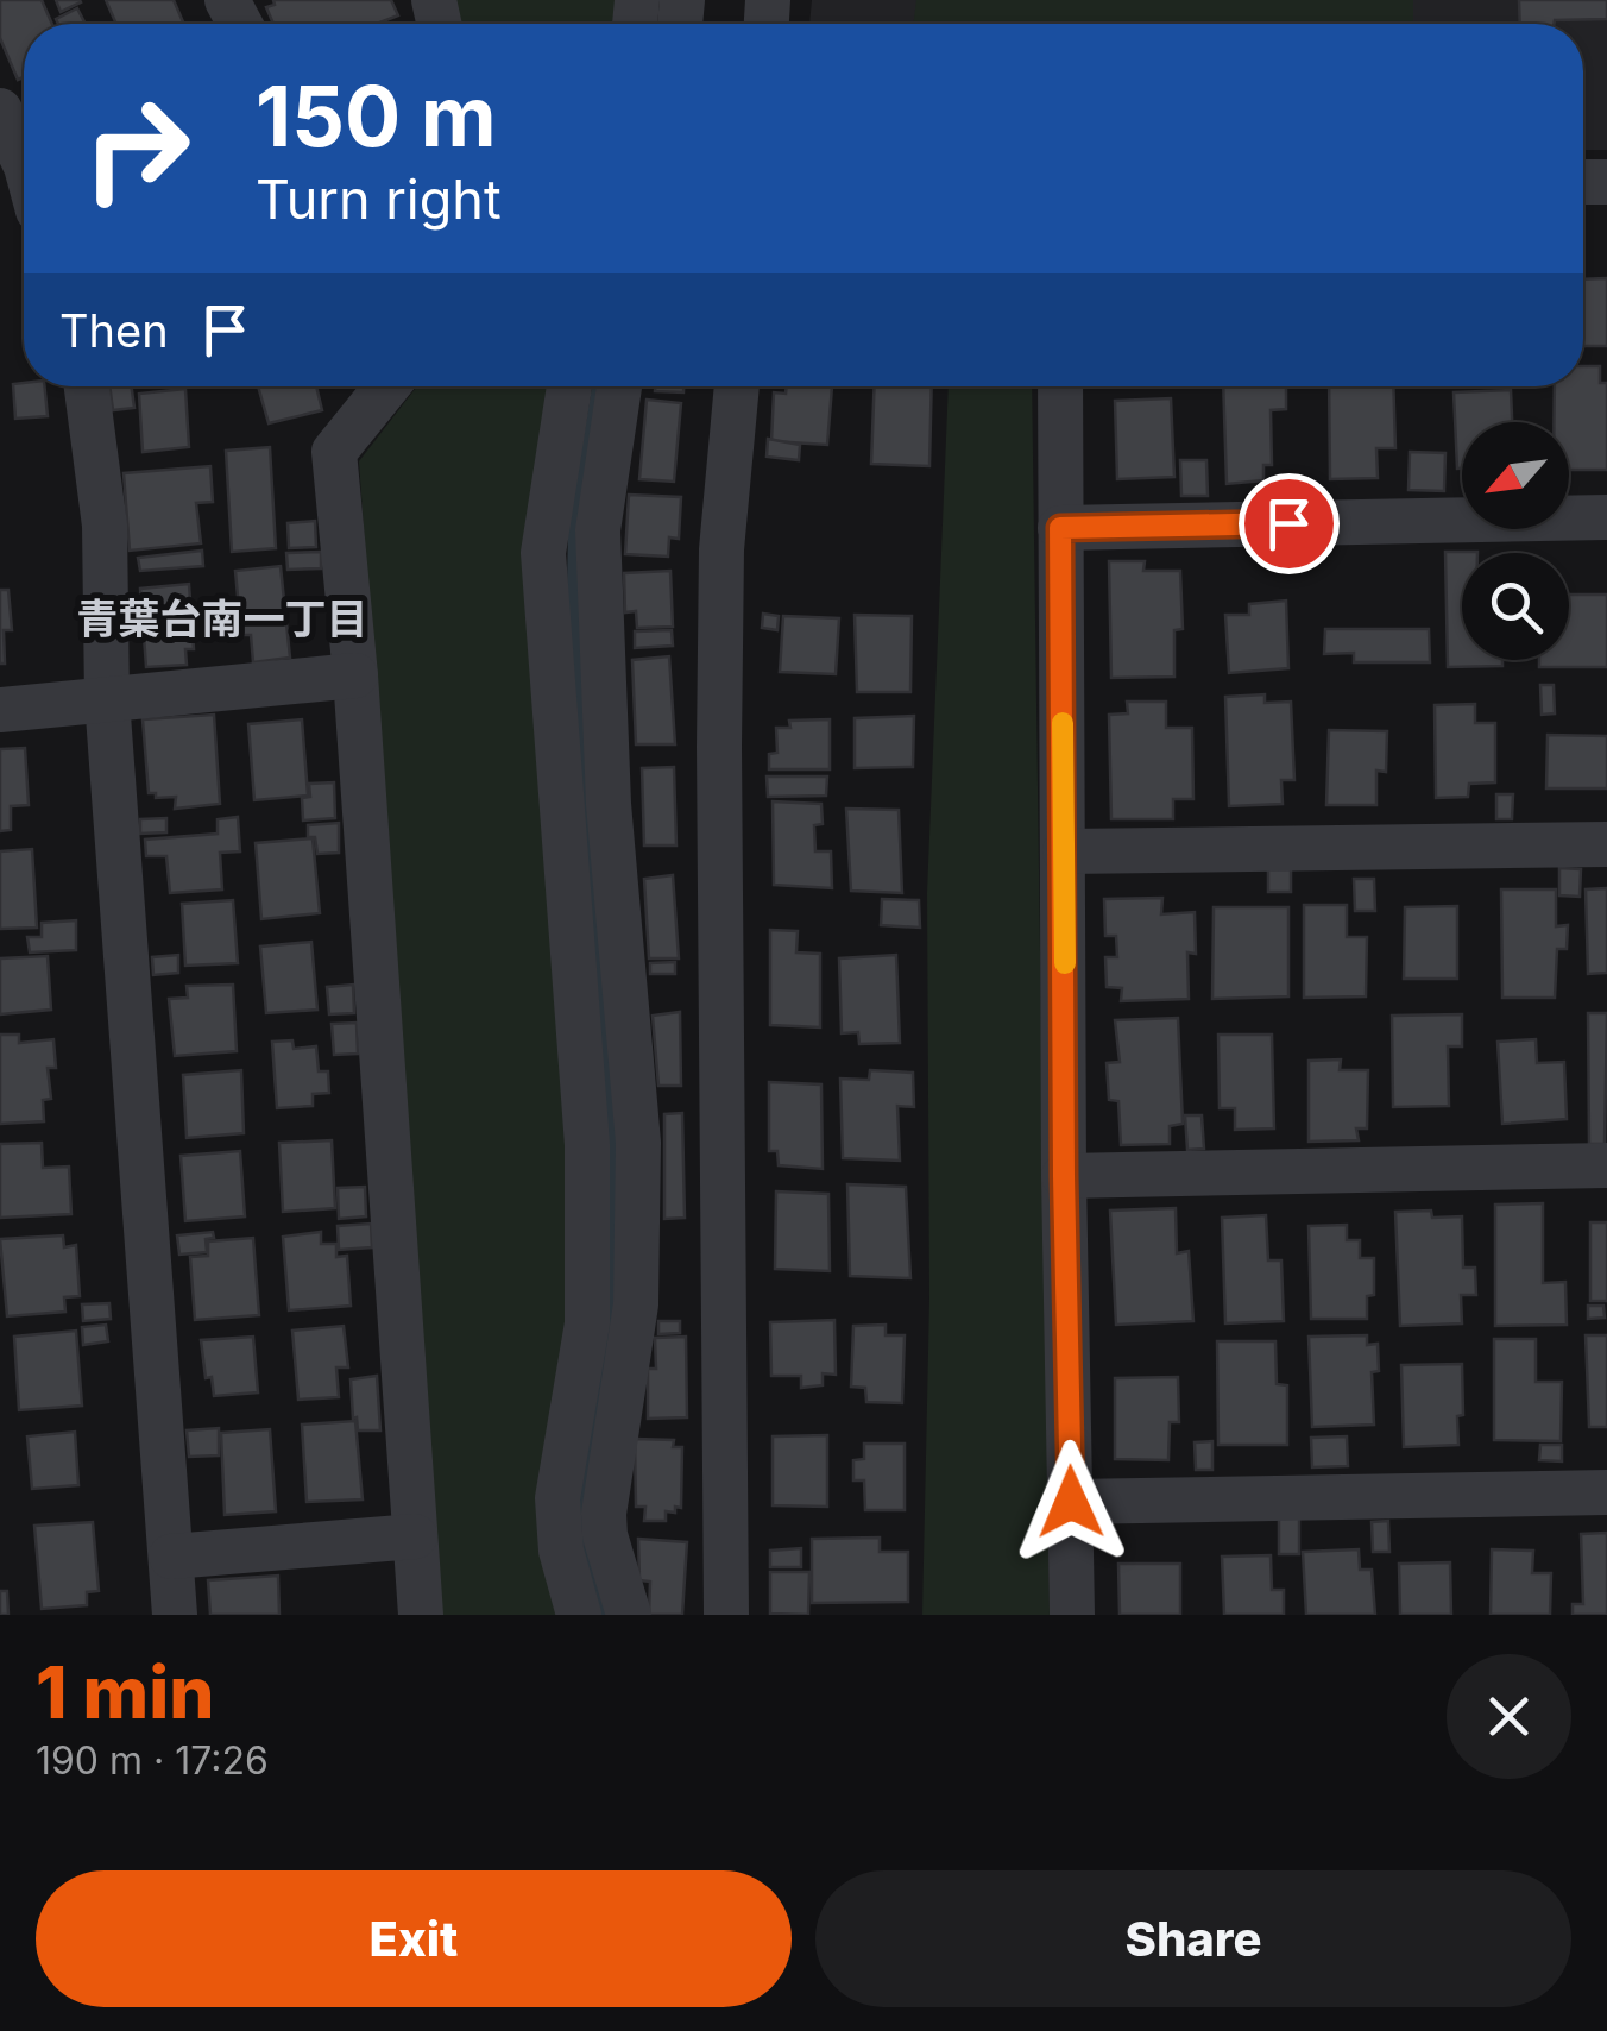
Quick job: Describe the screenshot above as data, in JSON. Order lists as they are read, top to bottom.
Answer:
{
  "districts": ["青葉台南一丁目"],
  "north": "bottom left",
  "page": {
    "turn": ["150 m", "Turn right"],
    "then": "Then",
    "heading": ["1 min", "190 m · 17:26"],
    "buttons": ["Exit", "Share"]
  }
}
